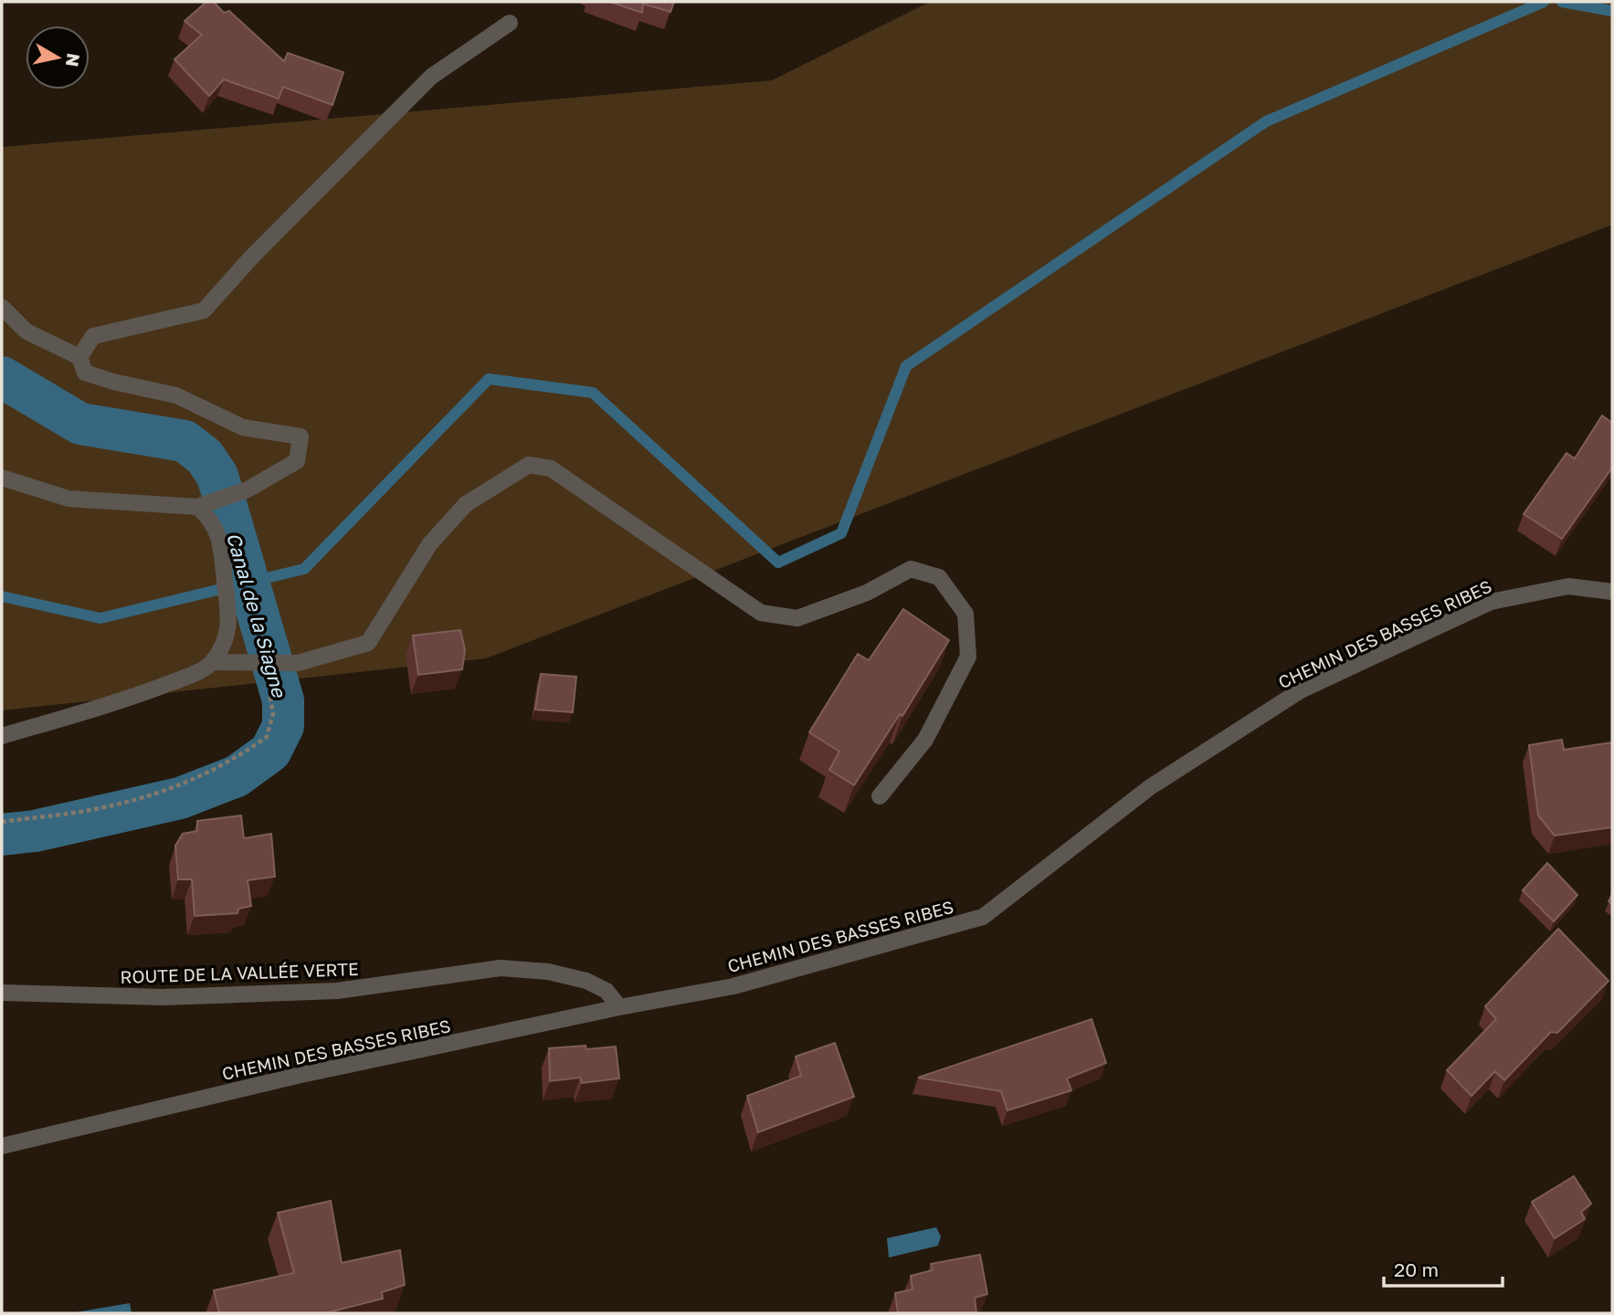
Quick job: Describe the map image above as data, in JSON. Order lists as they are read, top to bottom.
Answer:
{
  "streets": {
    "street": ["CHEMIN DES BASSES RIBES", "ROUTE DE LA VALLÉE VERTE"]
  },
  "crossings": [
    ["CHEMIN DES BASSES RIBES", "ROUTE DE LA VALLÉE VERTE"]
  ],
  "water": ["Canal de la Siagne"],
  "scale_bar": "20 m",
  "north": "right"
}
